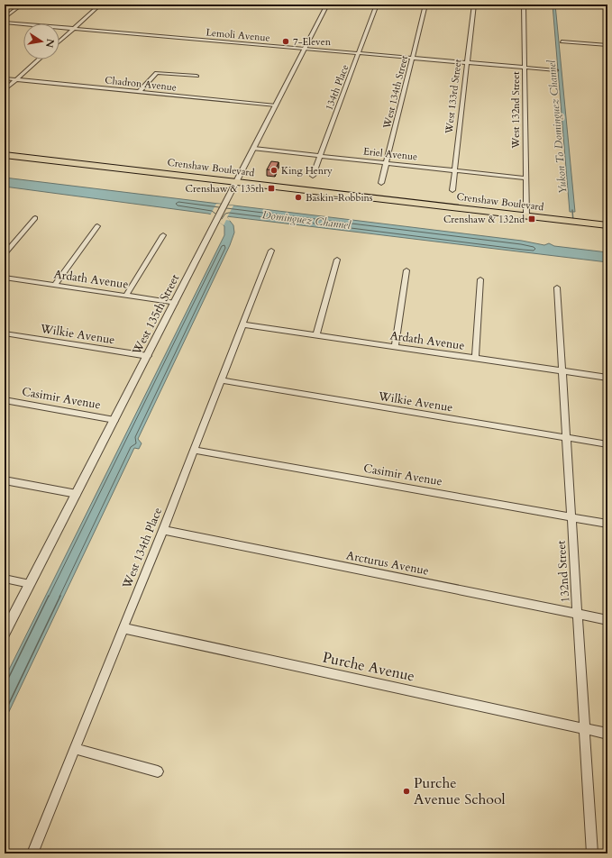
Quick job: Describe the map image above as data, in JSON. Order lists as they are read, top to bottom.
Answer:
{
  "streets": {
    "main road": ["Crenshaw Boulevard"],
    "street": [
      "Lemoli Avenue",
      "Chadron Avenue",
      "134th Place",
      "West 134th Street",
      "West 133rd Street",
      "West 132nd Street",
      "Eriel Avenue",
      "Ardath Avenue",
      "West 135th Street",
      "Wilkie Avenue",
      "Casimir Avenue",
      "West 134th Place",
      "Arcturus Avenue",
      "132nd Street",
      "Purche Avenue"
    ]
  },
  "crossings": [
    ["Lemoli Avenue", "134th Place"],
    ["Lemoli Avenue", "West 134th Street"],
    ["Lemoli Avenue", "West 133rd Street"],
    ["Lemoli Avenue", "West 132nd Street"],
    ["Lemoli Avenue", "West 135th Street"],
    ["Chadron Avenue", "West 135th Street"],
    ["134th Place", "Eriel Avenue"],
    ["West 134th Street", "Eriel Avenue"],
    ["West 133rd Street", "Eriel Avenue"],
    ["West 132nd Street", "Eriel Avenue"],
    ["West 132nd Street", "Crenshaw Boulevard"],
    ["Eriel Avenue", "West 135th Street"],
    ["Crenshaw Boulevard", "West 135th Street"],
    ["Ardath Avenue", "West 135th Street"],
    ["Ardath Avenue", "West 134th Place"],
    ["Ardath Avenue", "132nd Street"],
    ["West 135th Street", "Wilkie Avenue"],
    ["West 135th Street", "Casimir Avenue"],
    ["Wilkie Avenue", "West 134th Place"],
    ["Wilkie Avenue", "132nd Street"],
    ["Casimir Avenue", "West 134th Place"],
    ["Casimir Avenue", "132nd Street"],
    ["West 134th Place", "Arcturus Avenue"],
    ["West 134th Place", "Purche Avenue"],
    ["Arcturus Avenue", "132nd Street"],
    ["132nd Street", "Purche Avenue"]
  ],
  "water": ["Yukon To Dominguez Channel", "Dominguez Channel"],
  "places": {
    "other": [
      "7-Eleven",
      "King Henry",
      "Baskin-Robbins",
      "Purche Avenue School"
    ],
    "transit": ["Crenshaw & 135th", "Crenshaw & 132nd"]
  },
  "north": "right"
}
